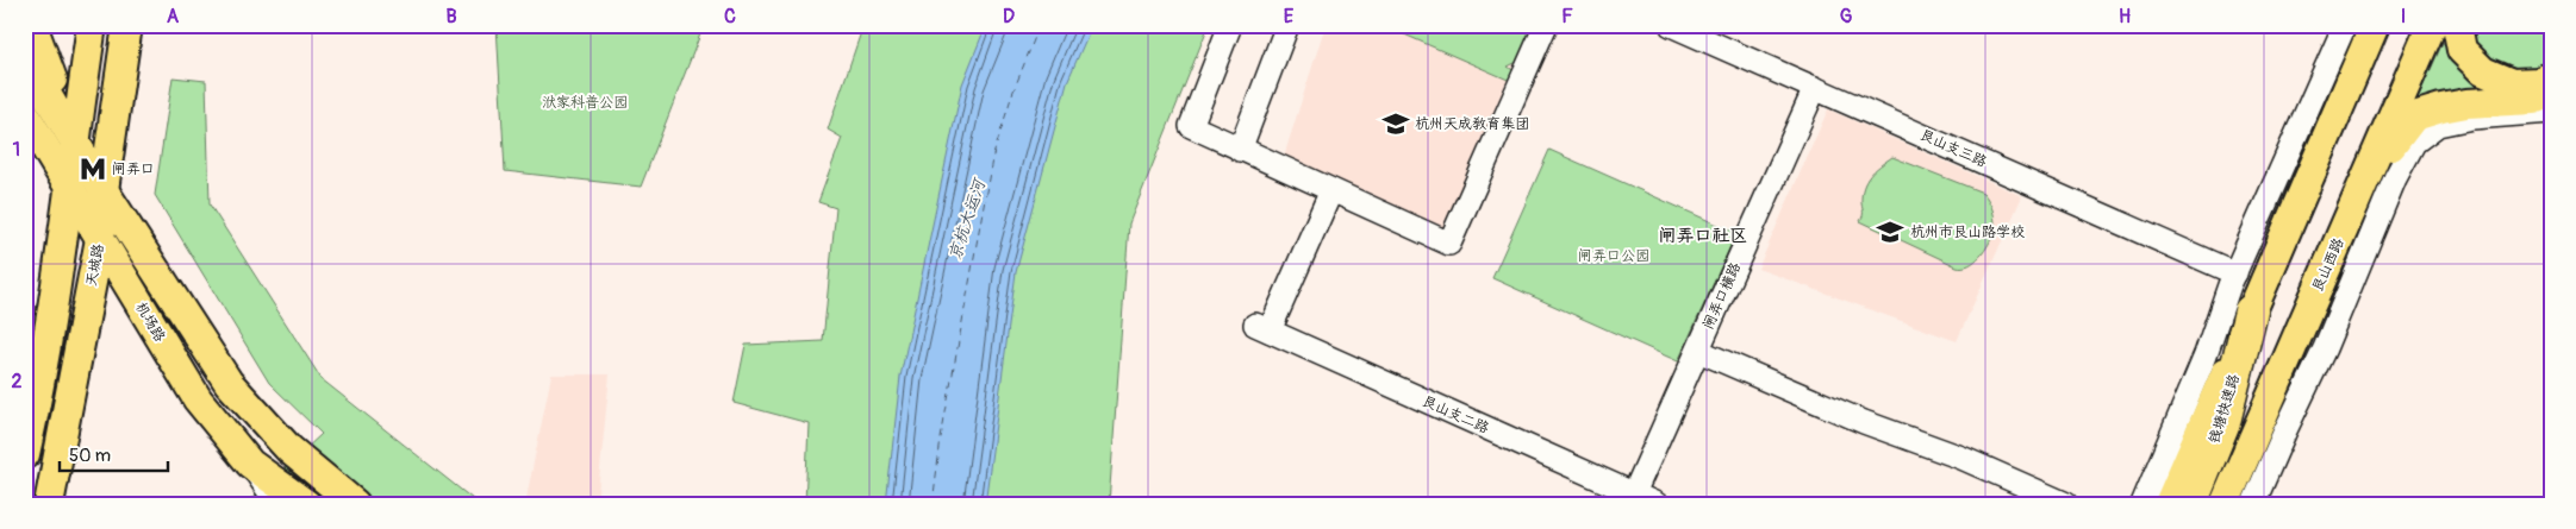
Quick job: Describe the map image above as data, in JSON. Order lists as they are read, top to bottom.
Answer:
{
  "streets": {
    "highway": ["钱塘快速路"],
    "main road": ["天城路", "艮山西路", "机场路"],
    "street": ["艮山支三路", "闸弄口横路", "艮山支二路"]
  },
  "crossings": [
    ["艮山支三路", "闸弄口横路"],
    ["天城路", "机场路"],
    ["闸弄口横路", "艮山支二路"]
  ],
  "districts": ["闸弄口社区"],
  "water": ["京杭大运河"],
  "parks": ["洑家科普公园", "闸弄口公园"],
  "places": {
    "school or university": ["杭州天成教育集团", "杭州市艮山路学校"],
    "metro station": ["闸弄口"]
  },
  "scale_bar": "50 m",
  "grid": {
    "columns": [
      "A",
      "B",
      "C",
      "D",
      "E",
      "F",
      "G",
      "H",
      "I"
    ],
    "rows": ["1", "2"]
  }
}
